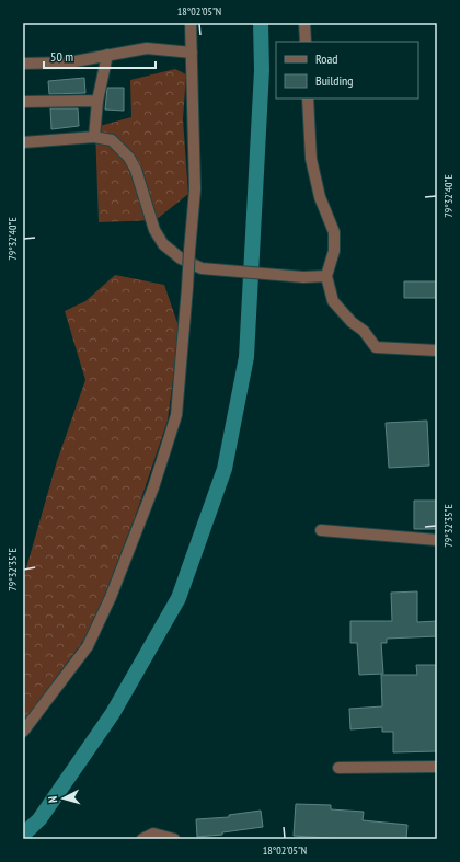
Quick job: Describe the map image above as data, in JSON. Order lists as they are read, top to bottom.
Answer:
{
  "legend": ["Road", "Building"],
  "scale_bar": "50 m",
  "north": "left",
  "coordinates": ["18°02'05\"N", "79°32'40\"E", "79°32'35\"E"]
}
